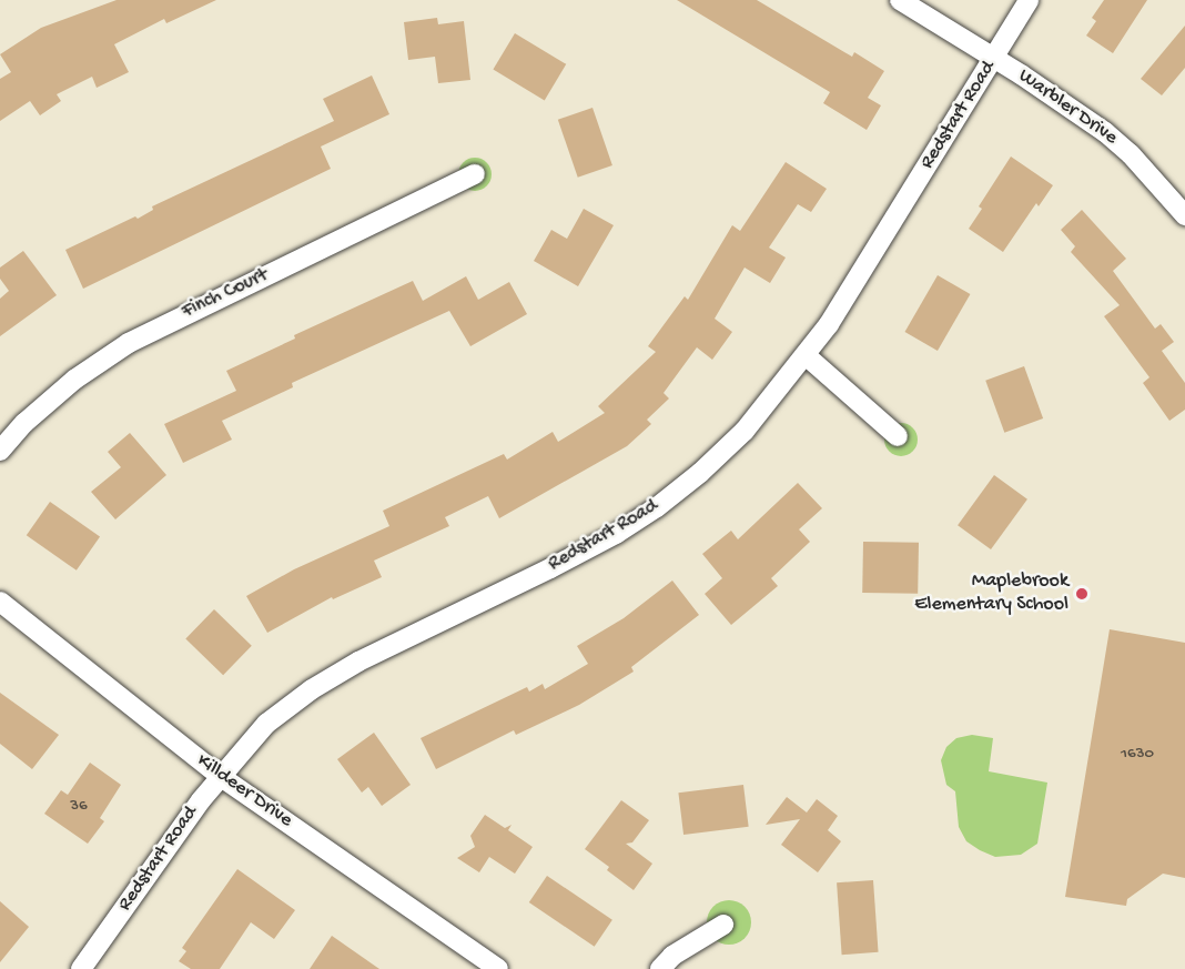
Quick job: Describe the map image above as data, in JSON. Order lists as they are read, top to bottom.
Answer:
{
  "streets": {
    "street": [
      "Warbler Drive",
      "Redstart Road",
      "Finch Court",
      "Killdeer Drive"
    ]
  },
  "crossings": [
    ["Warbler Drive", "Redstart Road"],
    ["Redstart Road", "Killdeer Drive"]
  ],
  "places": ["Maplebrook Elementary School"],
  "house_numbers": ["1630", "36"]
}
